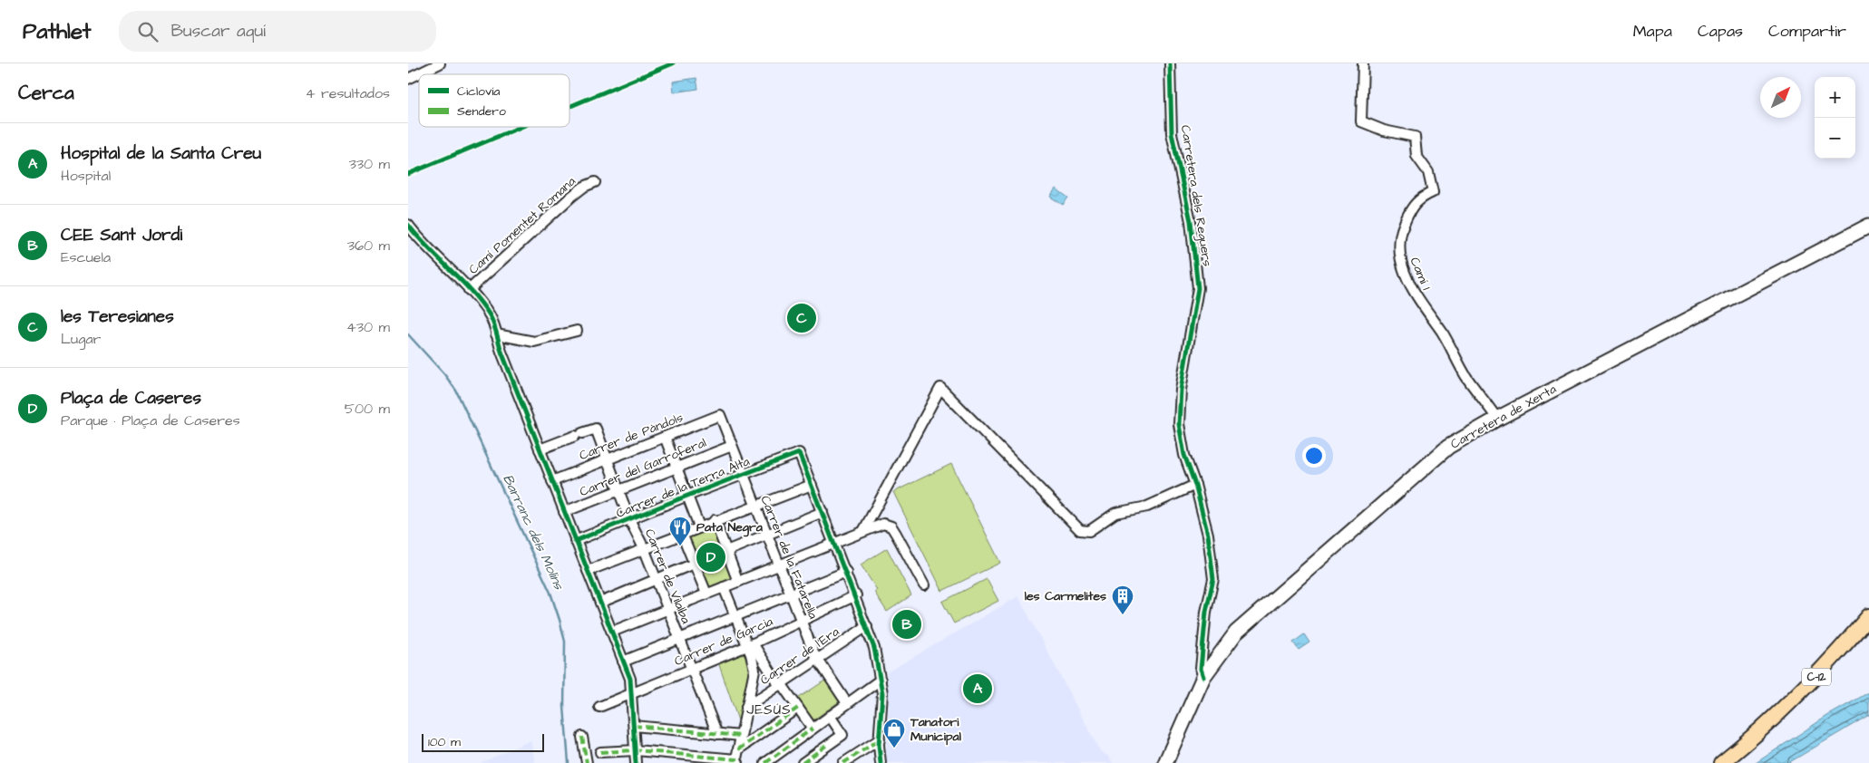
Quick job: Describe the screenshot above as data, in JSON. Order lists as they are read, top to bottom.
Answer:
{
  "streets": {
    "main road": ["Carretera de Xerta", "C-12"],
    "street": [
      "Carretera dels Reguers",
      "Camí Pomentet Romana",
      "Camí 1",
      "Carrer de Pàndols",
      "Carrer del Garroferal",
      "Carrer de la Terra Alta",
      "Carrer de la Fatarella",
      "Carrer de Vilalba",
      "Carrer de Garcia",
      "Carrer de l'Era"
    ]
  },
  "crossings": [
    ["Carretera dels Reguers", "Carretera de Xerta"],
    ["Camí 1", "Carretera de Xerta"],
    ["Carrer de Pàndols", "Carrer de la Fatarella"],
    ["Carrer de Pàndols", "Carrer de Vilalba"],
    ["Carrer del Garroferal", "Carrer de la Fatarella"],
    ["Carrer del Garroferal", "Carrer de Vilalba"],
    ["Carrer de la Terra Alta", "Carrer de la Fatarella"],
    ["Carrer de la Terra Alta", "Carrer de Vilalba"],
    ["Carrer de la Fatarella", "Carrer de Garcia"],
    ["Carrer de la Fatarella", "Carrer de l'Era"],
    ["Carrer de Vilalba", "Carrer de Garcia"]
  ],
  "districts": ["JESÚS"],
  "water": ["Barranc dels Molins"],
  "places": {
    "restaurant": ["Pata Negra"],
    "building": ["les Carmelites"],
    "shop": ["Tanatori Municipal"]
  },
  "legend": ["Ciclovía", "Sendero"],
  "scale_bar": "100 m",
  "north": "top right",
  "page": {
    "header": "Pathlet",
    "search": "Buscar aquí",
    "nav": ["Mapa", "Capas", "Compartir"],
    "heading": ["Cerca", "4 resultados"],
    "map_buttons": ["+", "−"],
    "list": [
      {
        "mark": "A",
        "name": "Hospital de la Santa Creu",
        "note": "Hospital",
        "value": "330 m"
      },
      {
        "mark": "B",
        "name": "CEE Sant Jordi",
        "note": "Escuela",
        "value": "360 m"
      },
      {
        "mark": "C",
        "name": "les Teresianes",
        "note": "Lugar",
        "value": "430 m"
      },
      {
        "mark": "D",
        "name": "Plaça de Caseres",
        "note": "Parque · Plaça de Caseres",
        "value": "500 m"
      }
    ],
    "pins": [
      "C",
      "D",
      "B",
      "A"
    ],
    "scale": "100 m"
  }
}
